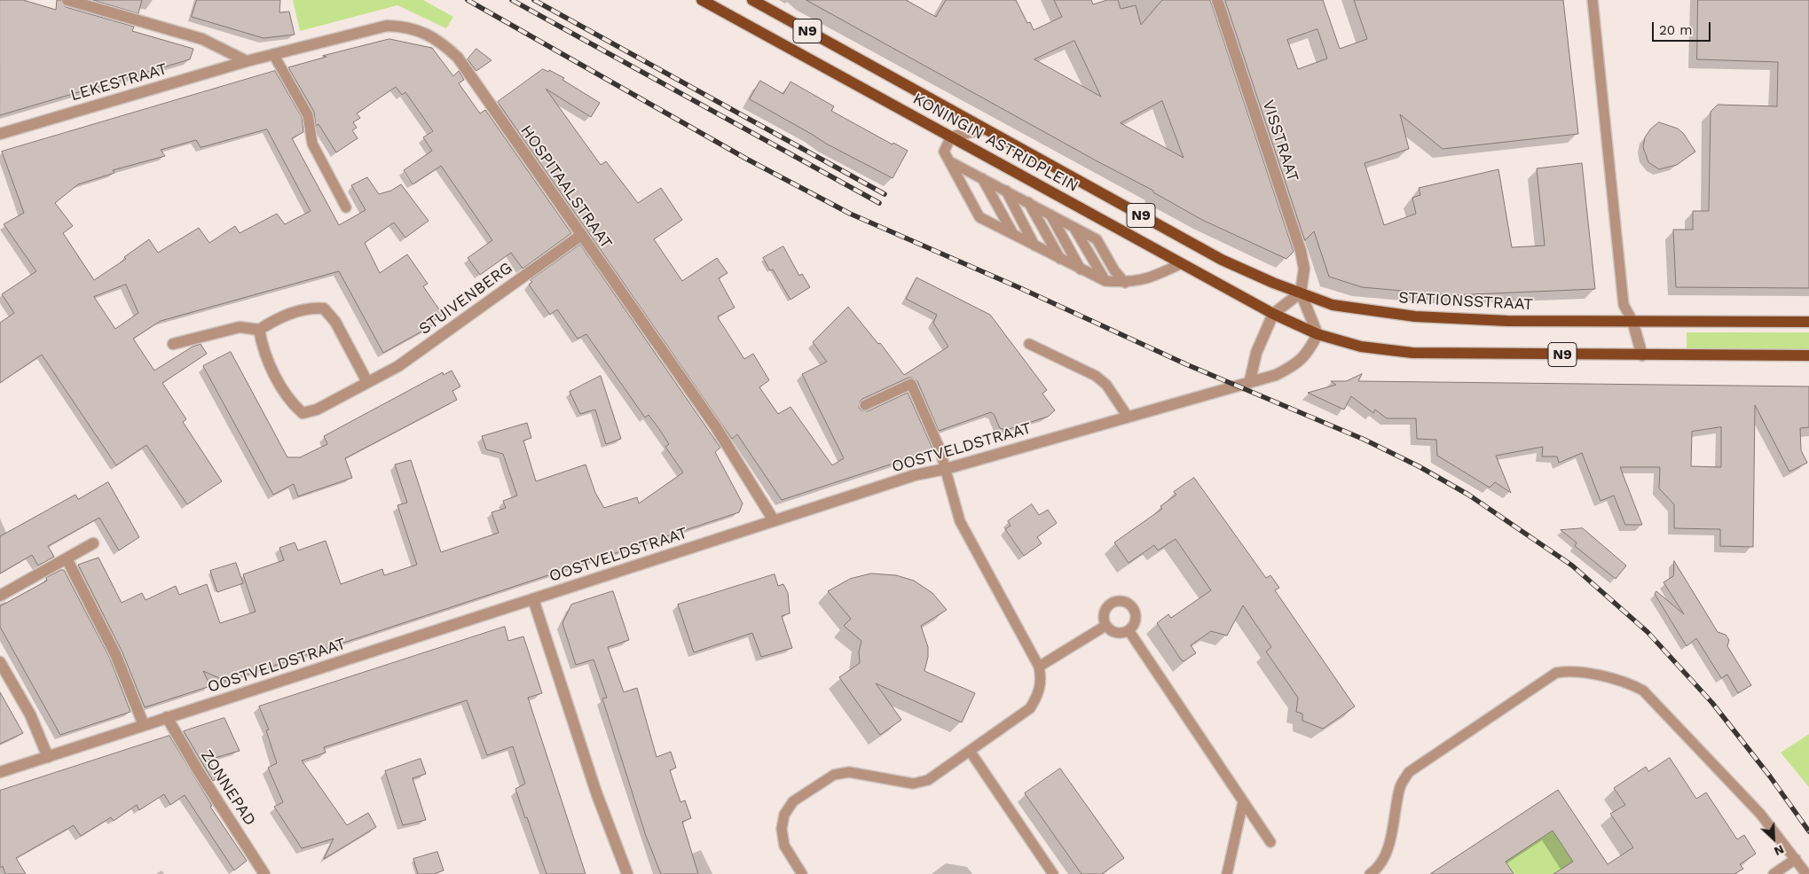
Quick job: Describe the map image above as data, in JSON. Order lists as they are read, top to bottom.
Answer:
{
  "streets": {
    "main road": ["N9", "KONINGIN ASTRIDPLEIN", "STATIONSSTRAAT"],
    "street": [
      "LEKESTRAAT",
      "VISSTRAAT",
      "HOSPITAALSTRAAT",
      "STUIVENBERG",
      "OOSTVELDSTRAAT",
      "ZONNEPAD"
    ]
  },
  "crossings": [
    ["N9", "KONINGIN ASTRIDPLEIN"],
    ["N9", "OOSTVELDSTRAAT"],
    ["LEKESTRAAT", "HOSPITAALSTRAAT"],
    ["VISSTRAAT", "KONINGIN ASTRIDPLEIN"],
    ["VISSTRAAT", "STATIONSSTRAAT"],
    ["KONINGIN ASTRIDPLEIN", "STATIONSSTRAAT"],
    ["HOSPITAALSTRAAT", "STUIVENBERG"],
    ["HOSPITAALSTRAAT", "OOSTVELDSTRAAT"],
    ["OOSTVELDSTRAAT", "ZONNEPAD"]
  ],
  "scale_bar": "20 m",
  "north": "bottom right"
}
